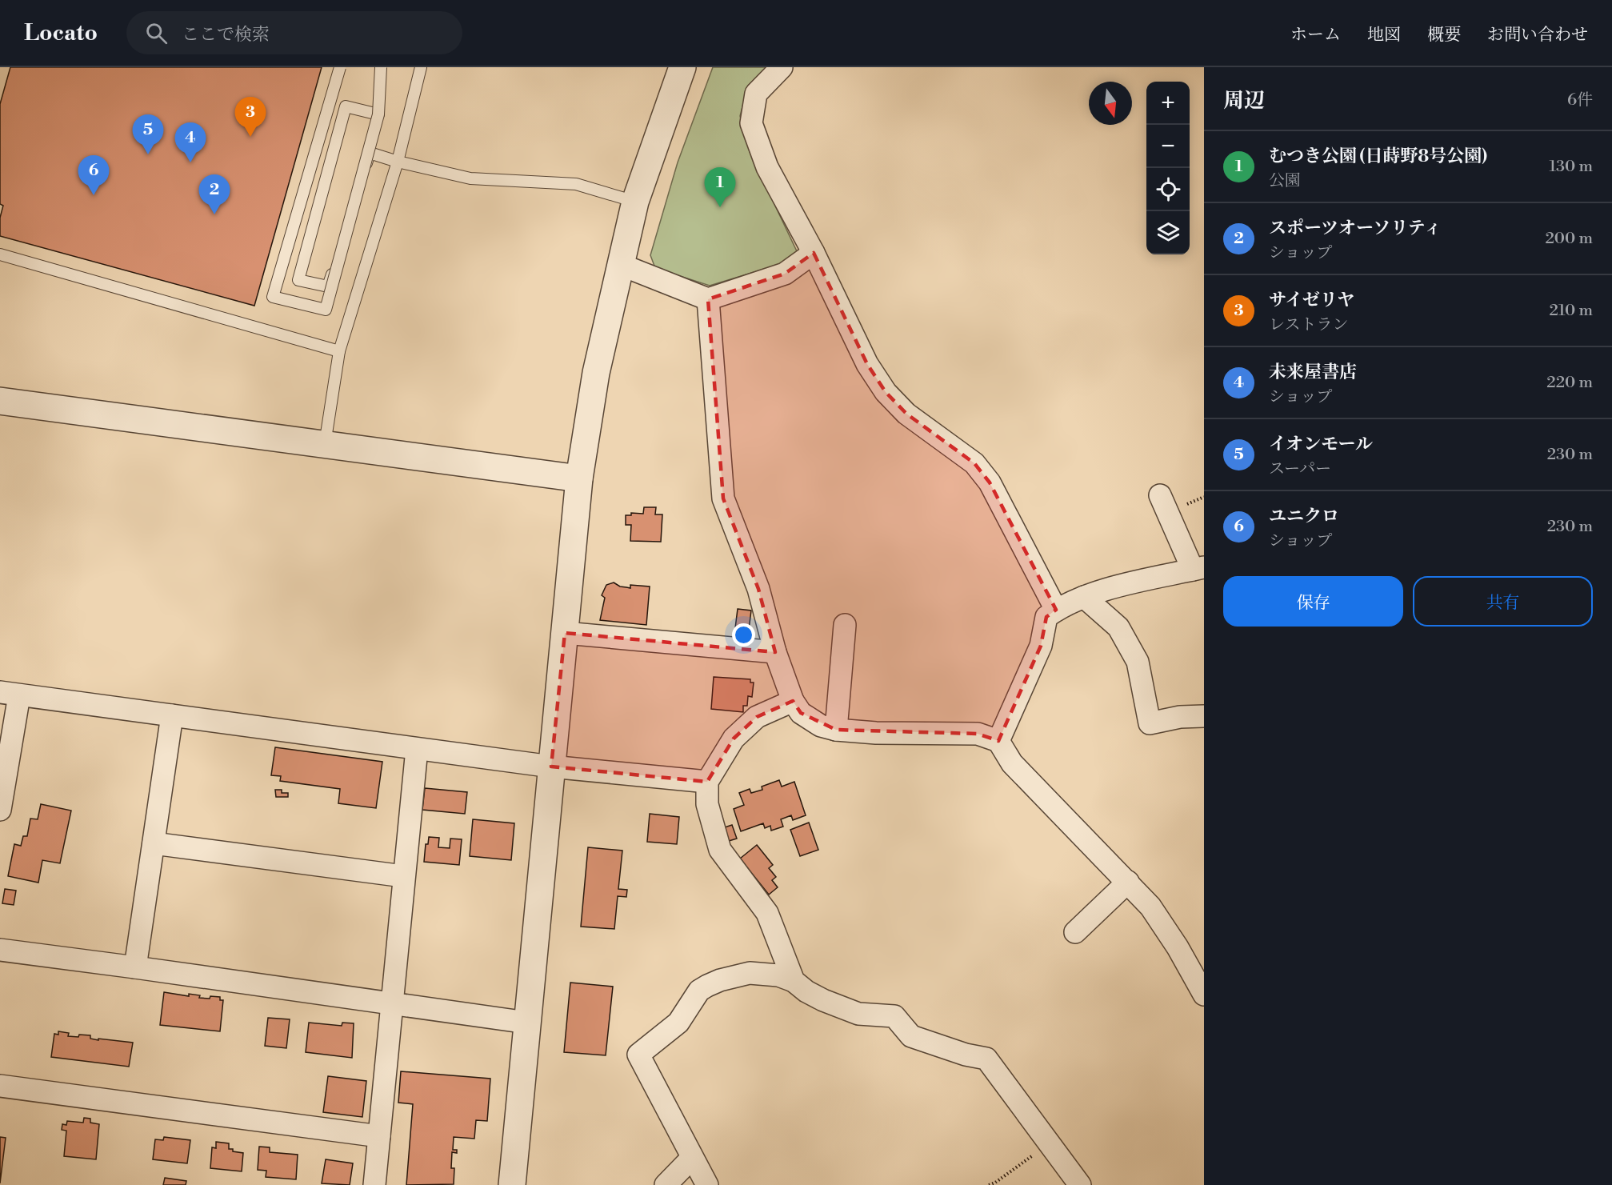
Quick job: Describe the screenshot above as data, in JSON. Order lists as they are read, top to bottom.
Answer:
{
  "north": "bottom",
  "page": {
    "header": "Locato",
    "search": "ここで検索",
    "nav": [
      "ホーム",
      "地図",
      "概要",
      "お問い合わせ"
    ],
    "heading": ["周辺", "6件"],
    "map_buttons": ["+", "−"],
    "pins": [
      "3",
      "5",
      "4",
      "6",
      "1",
      "2"
    ],
    "list": [
      {
        "mark": "1",
        "name": "むつき公園 (日蒔野8号公園)",
        "note": "公園",
        "value": "130 m"
      },
      {
        "mark": "2",
        "name": "スポーツオーソリティ",
        "note": "ショップ",
        "value": "200 m"
      },
      {
        "mark": "3",
        "name": "サイゼリヤ",
        "note": "レストラン",
        "value": "210 m"
      },
      {
        "mark": "4",
        "name": "未来屋書店",
        "note": "ショップ",
        "value": "220 m"
      },
      {
        "mark": "5",
        "name": "イオンモール",
        "note": "スーパー",
        "value": "230 m"
      },
      {
        "mark": "6",
        "name": "ユニクロ",
        "note": "ショップ",
        "value": "230 m"
      }
    ],
    "buttons": ["保存", "共有"]
  }
}
